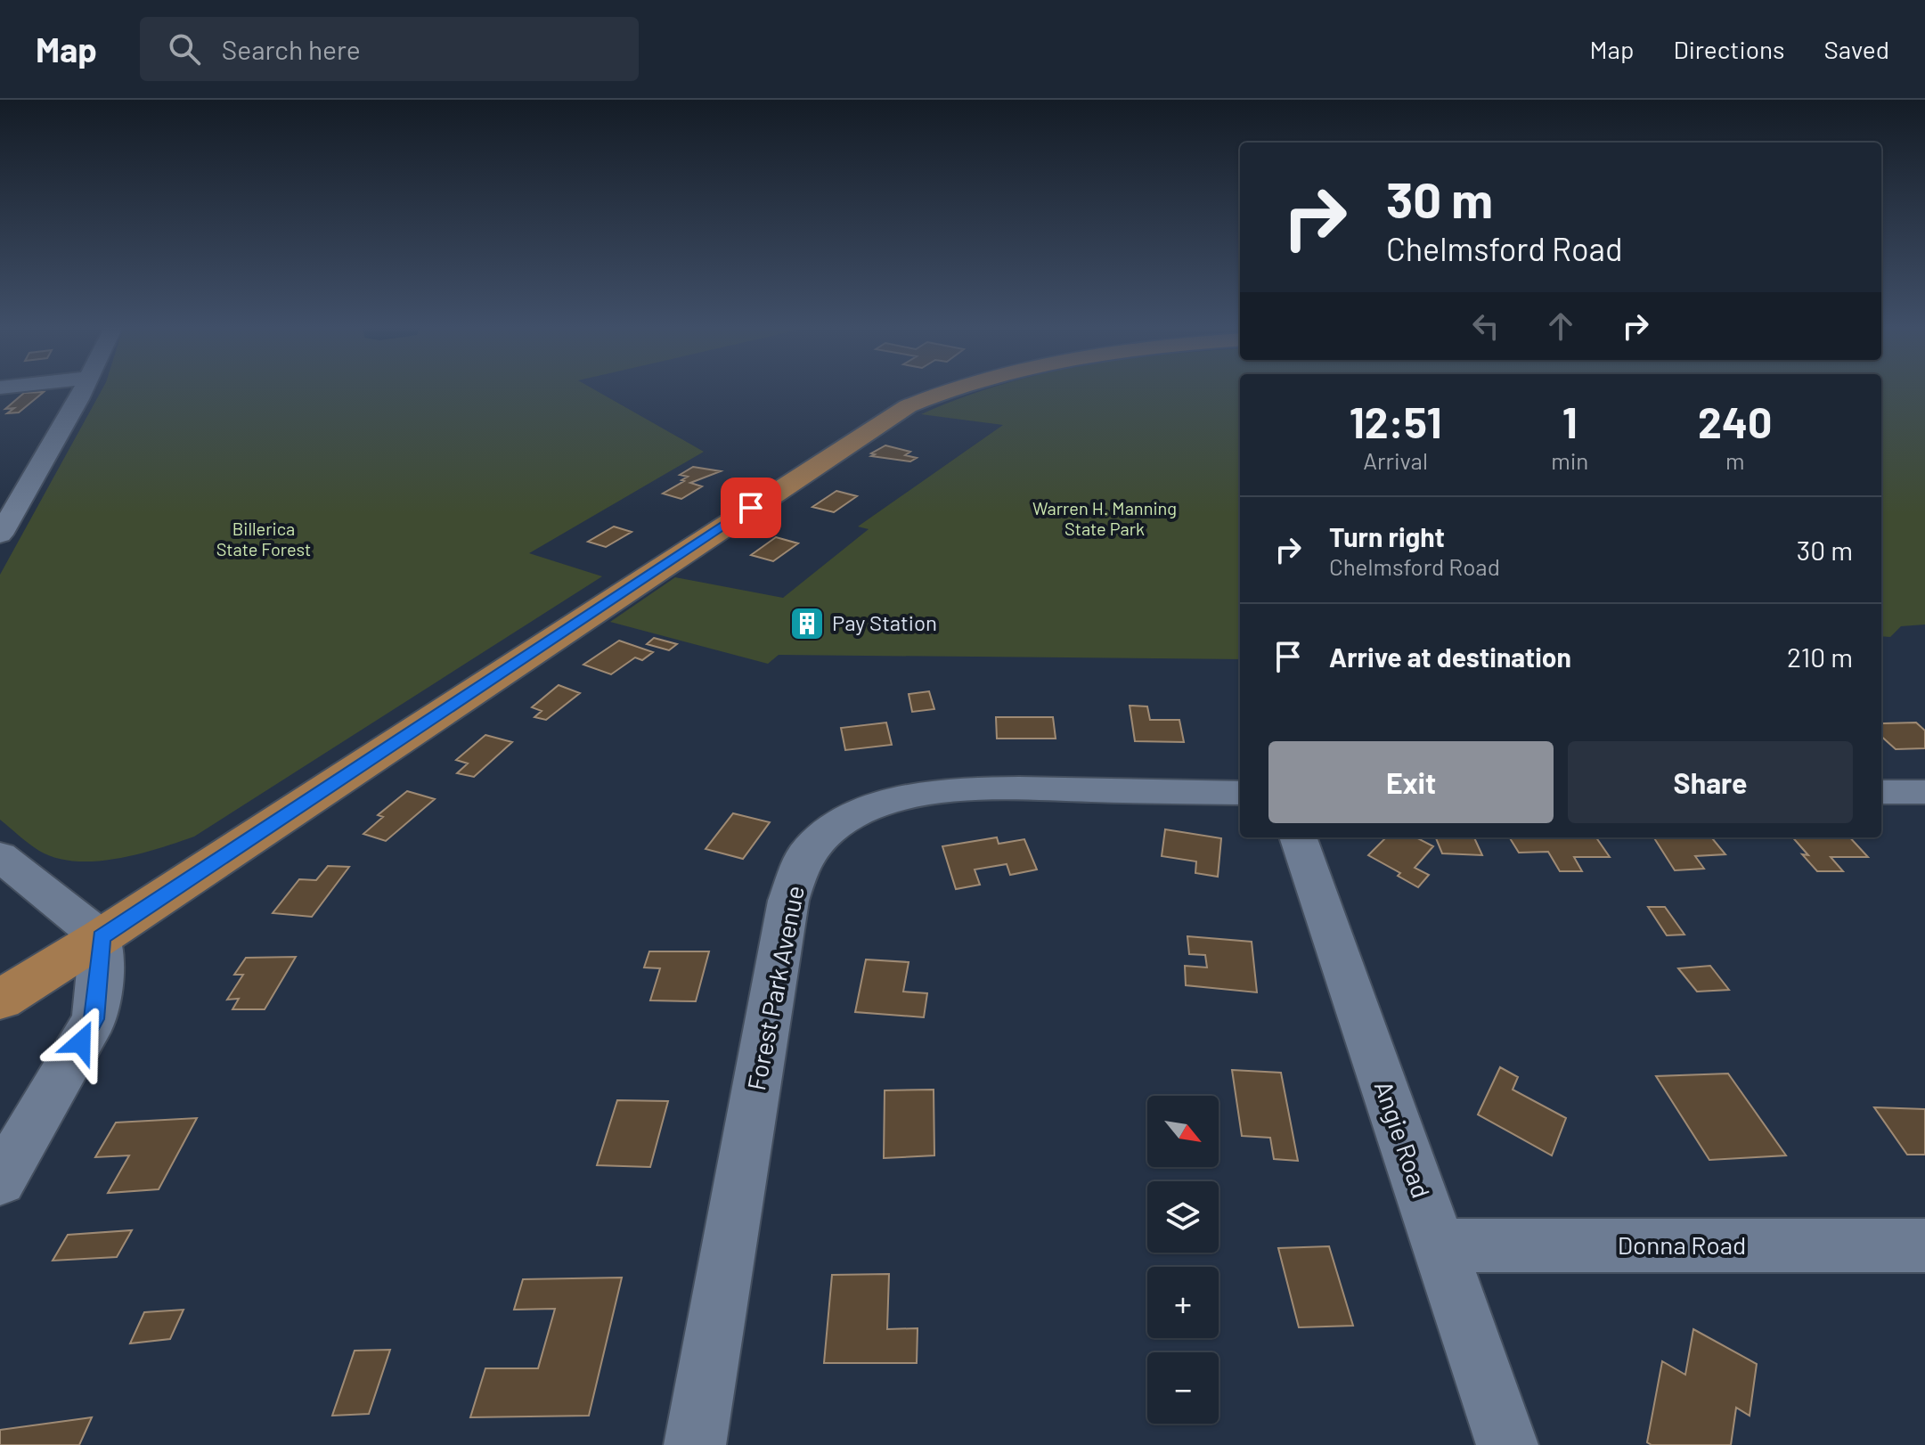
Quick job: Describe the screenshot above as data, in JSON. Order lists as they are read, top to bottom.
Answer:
{
  "streets": {
    "street": ["Forest Park Avenue", "Angie Road", "Donna Road"]
  },
  "crossings": [
    ["Angie Road", "Donna Road"]
  ],
  "parks": ["Warren H. Manning State Park", "Billerica State Forest"],
  "places": {
    "building": ["Pay Station"]
  },
  "north": "bottom right",
  "page": {
    "header": "Map",
    "search": "Search here",
    "nav": ["Map", "Directions", "Saved"],
    "turn": ["30 m", "Chelmsford Road"],
    "eta": [
      "12:51",
      "Arrival",
      "1",
      "min",
      "240",
      "m"
    ],
    "list": [
      {
        "name": "Turn right",
        "note": "Chelmsford Road",
        "value": "30 m"
      },
      {
        "name": "Arrive at destination",
        "value": "210 m"
      }
    ],
    "buttons": ["Exit", "Share"],
    "map_buttons": ["+", "−"]
  }
}
